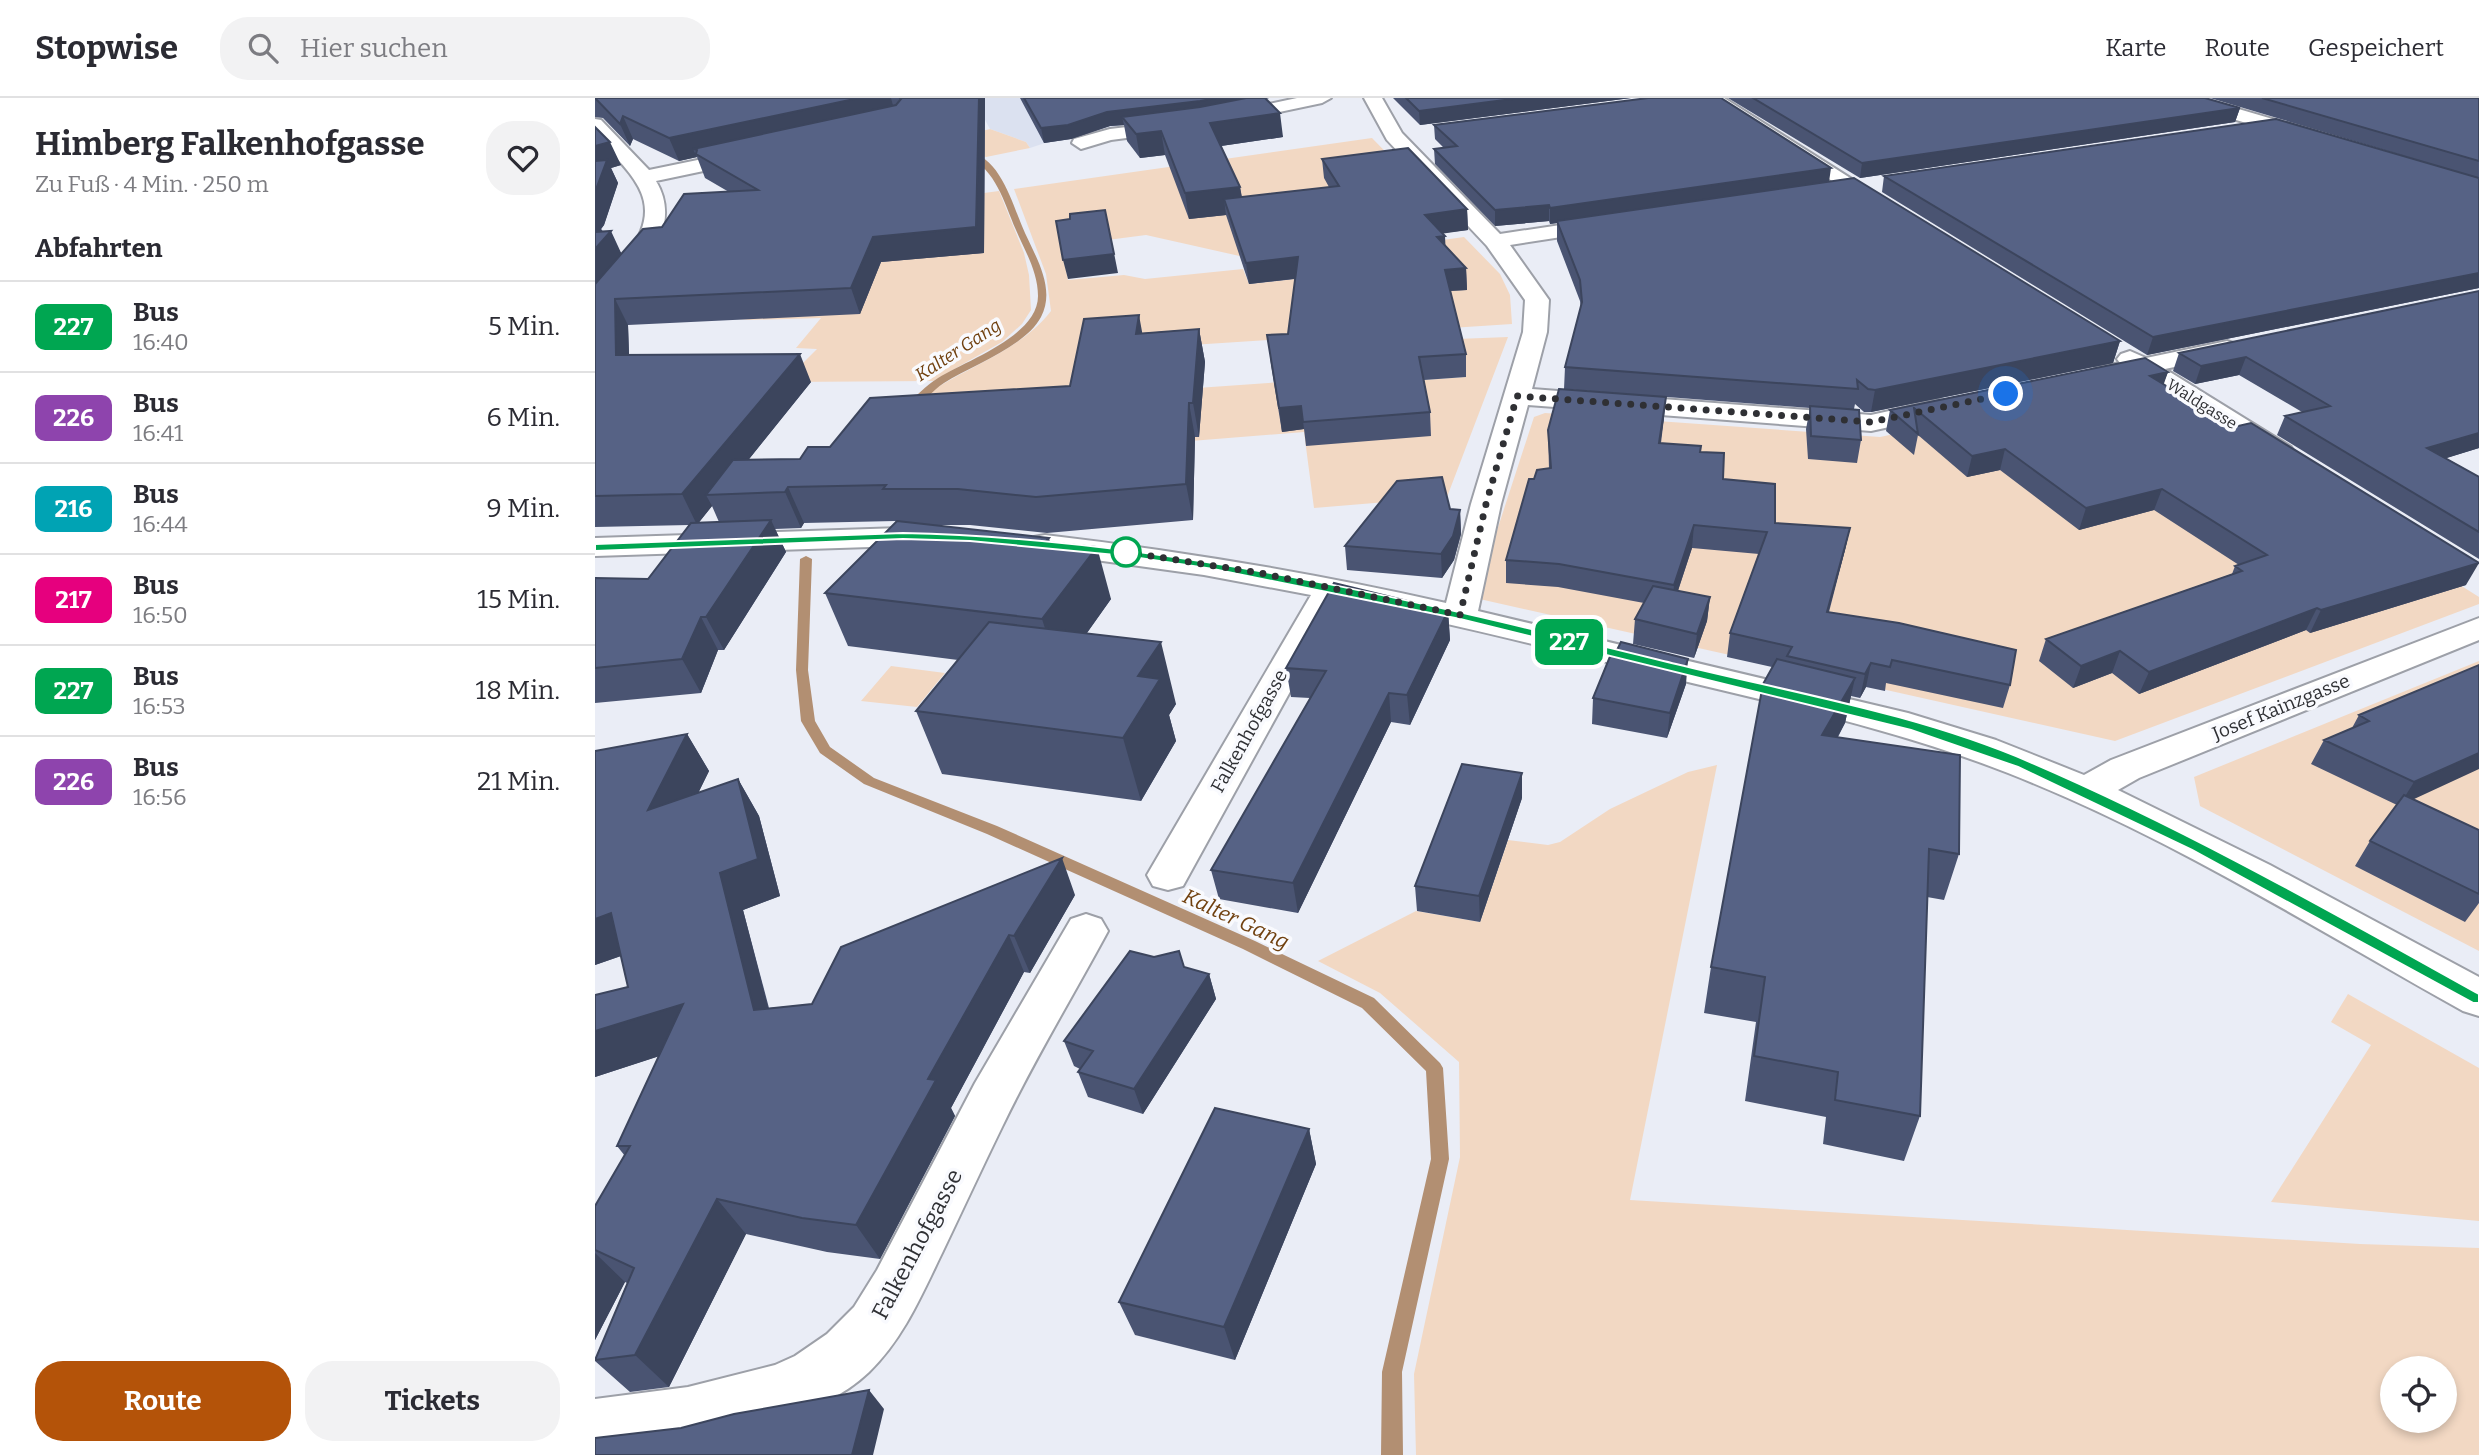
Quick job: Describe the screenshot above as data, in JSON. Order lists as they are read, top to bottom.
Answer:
{
  "streets": {
    "street": ["Waldgasse", "Josef Kainzgasse", "Falkenhofgasse"]
  },
  "water": ["Kalter Gang"],
  "lines": ["bus line 227"],
  "page": {
    "header": "Stopwise",
    "search": "Hier suchen",
    "nav": ["Karte", "Route", "Gespeichert"],
    "heading": [
      ["Himberg Falkenhofgasse", "Zu Fuß · 4 Min. · 250 m"],
      "Abfahrten"
    ],
    "on_map": "227",
    "list": [
      {
        "mark": "227",
        "name": "Bus",
        "note": "16:40",
        "value": "5 Min."
      },
      {
        "mark": "226",
        "name": "Bus",
        "note": "16:41",
        "value": "6 Min."
      },
      {
        "mark": "216",
        "name": "Bus",
        "note": "16:44",
        "value": "9 Min."
      },
      {
        "mark": "217",
        "name": "Bus",
        "note": "16:50",
        "value": "15 Min."
      },
      {
        "mark": "227",
        "name": "Bus",
        "note": "16:53",
        "value": "18 Min."
      },
      {
        "mark": "226",
        "name": "Bus",
        "note": "16:56",
        "value": "21 Min."
      }
    ],
    "buttons": ["Route", "Tickets"]
  }
}
